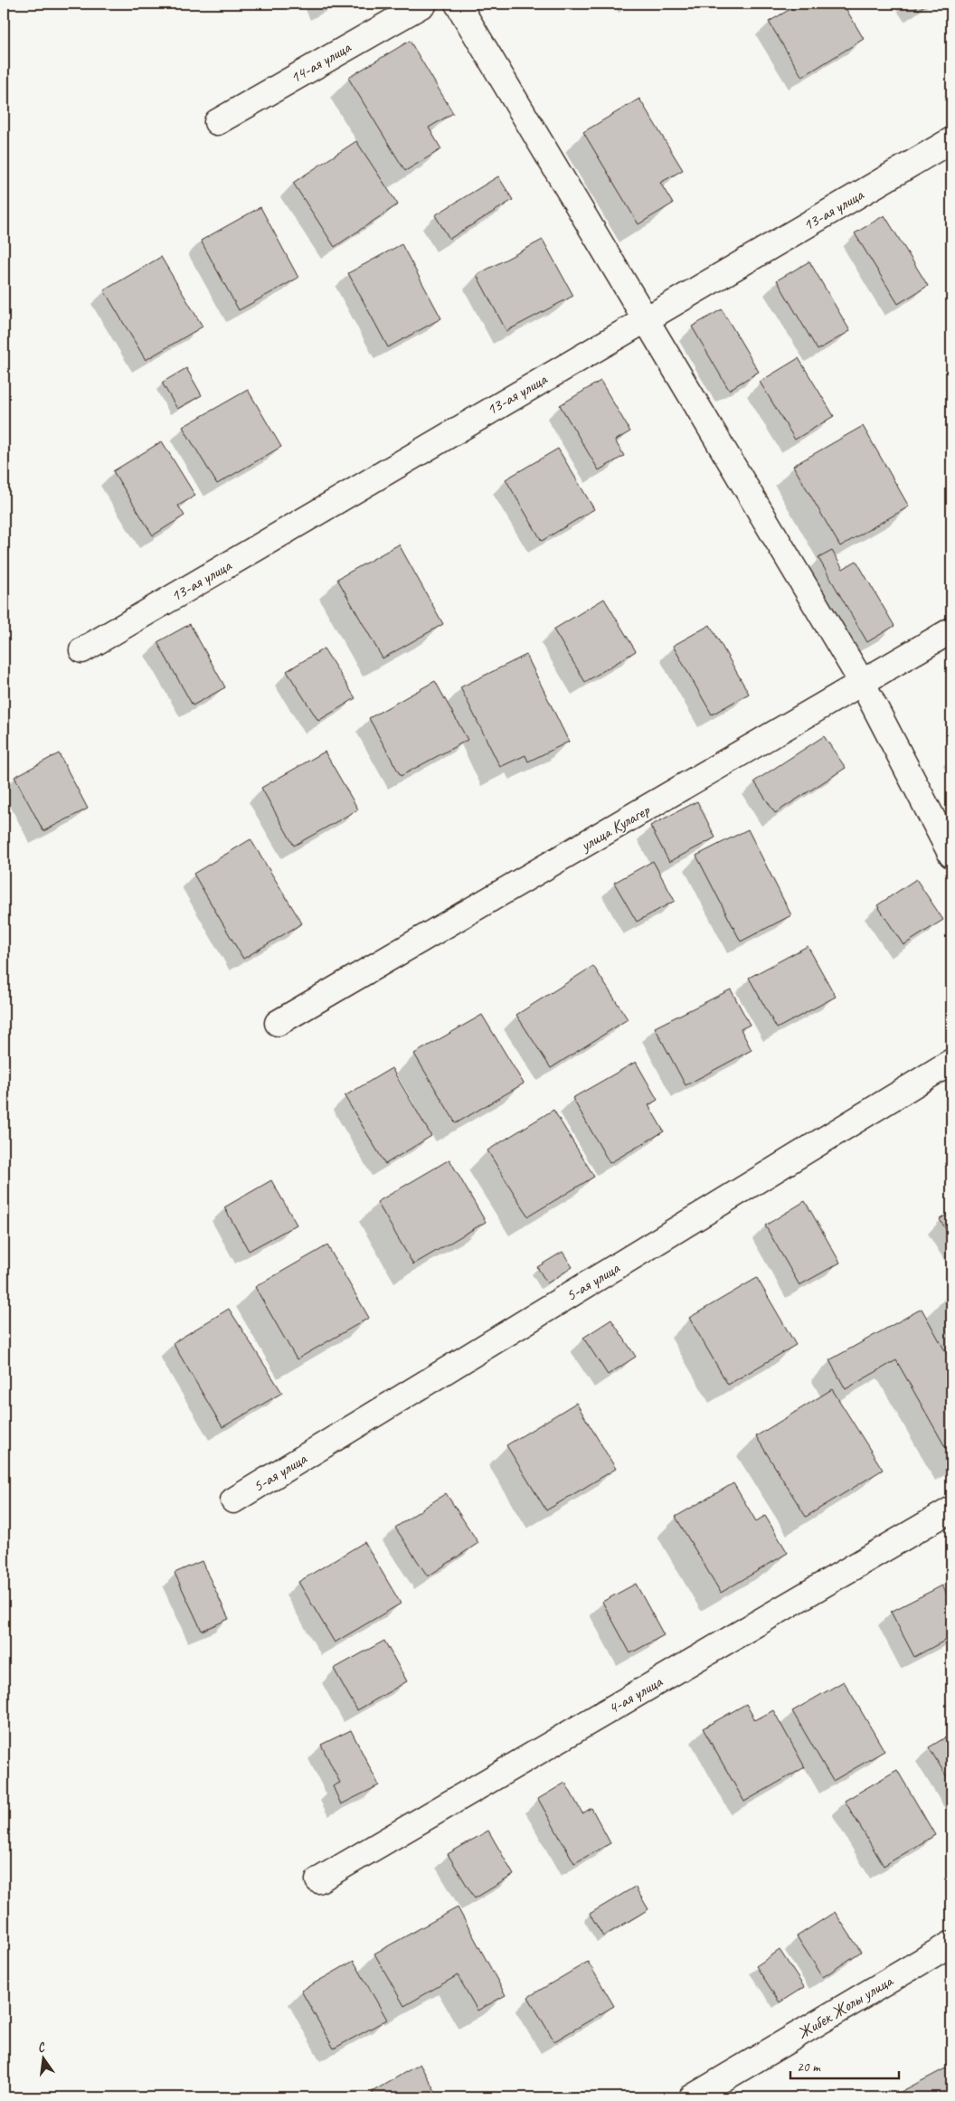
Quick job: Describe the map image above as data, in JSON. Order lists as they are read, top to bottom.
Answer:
{
  "streets": {
    "street": [
      "14-ая улица",
      "13-ая улица",
      "улица Кулагер",
      "5-ая улица",
      "4-ая улица",
      "Жибек Жолы улица"
    ]
  },
  "scale_bar": "20 m",
  "north": "top"
}
